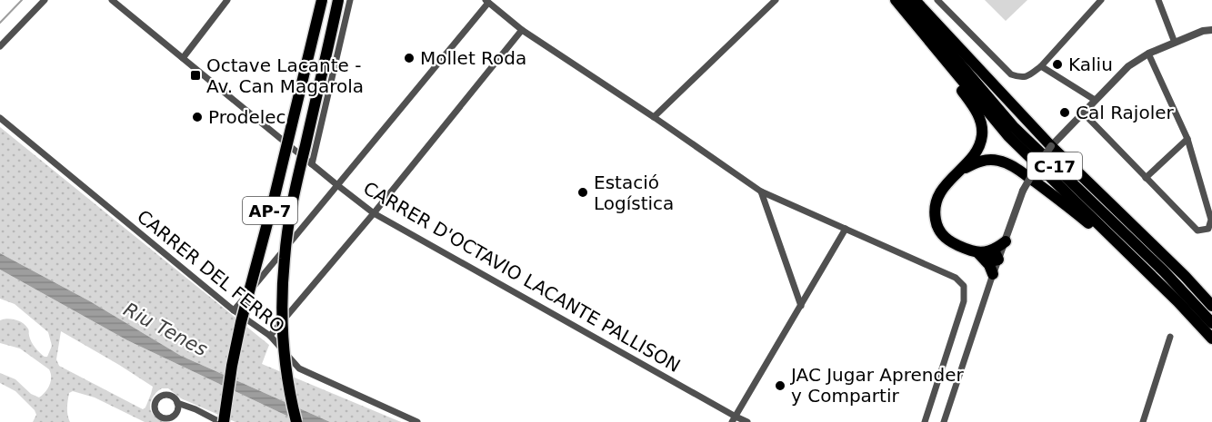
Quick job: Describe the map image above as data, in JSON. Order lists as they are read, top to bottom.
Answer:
{
  "streets": {
    "highway": ["C-17", "AP-7"],
    "street": ["CARRER DEL FERRO", "CARRER D'OCTAVIO LACANTE PALLISON"]
  },
  "water": ["Riu Tenes"],
  "places": {
    "other": [
      "Mollet Roda",
      "Kaliu",
      "Cal Rajoler",
      "Prodelec",
      "Estació Logística",
      "JAC Jugar Aprender y Compartir"
    ],
    "transit": ["Octave Lacante - Av. Can Magarola"]
  }
}
